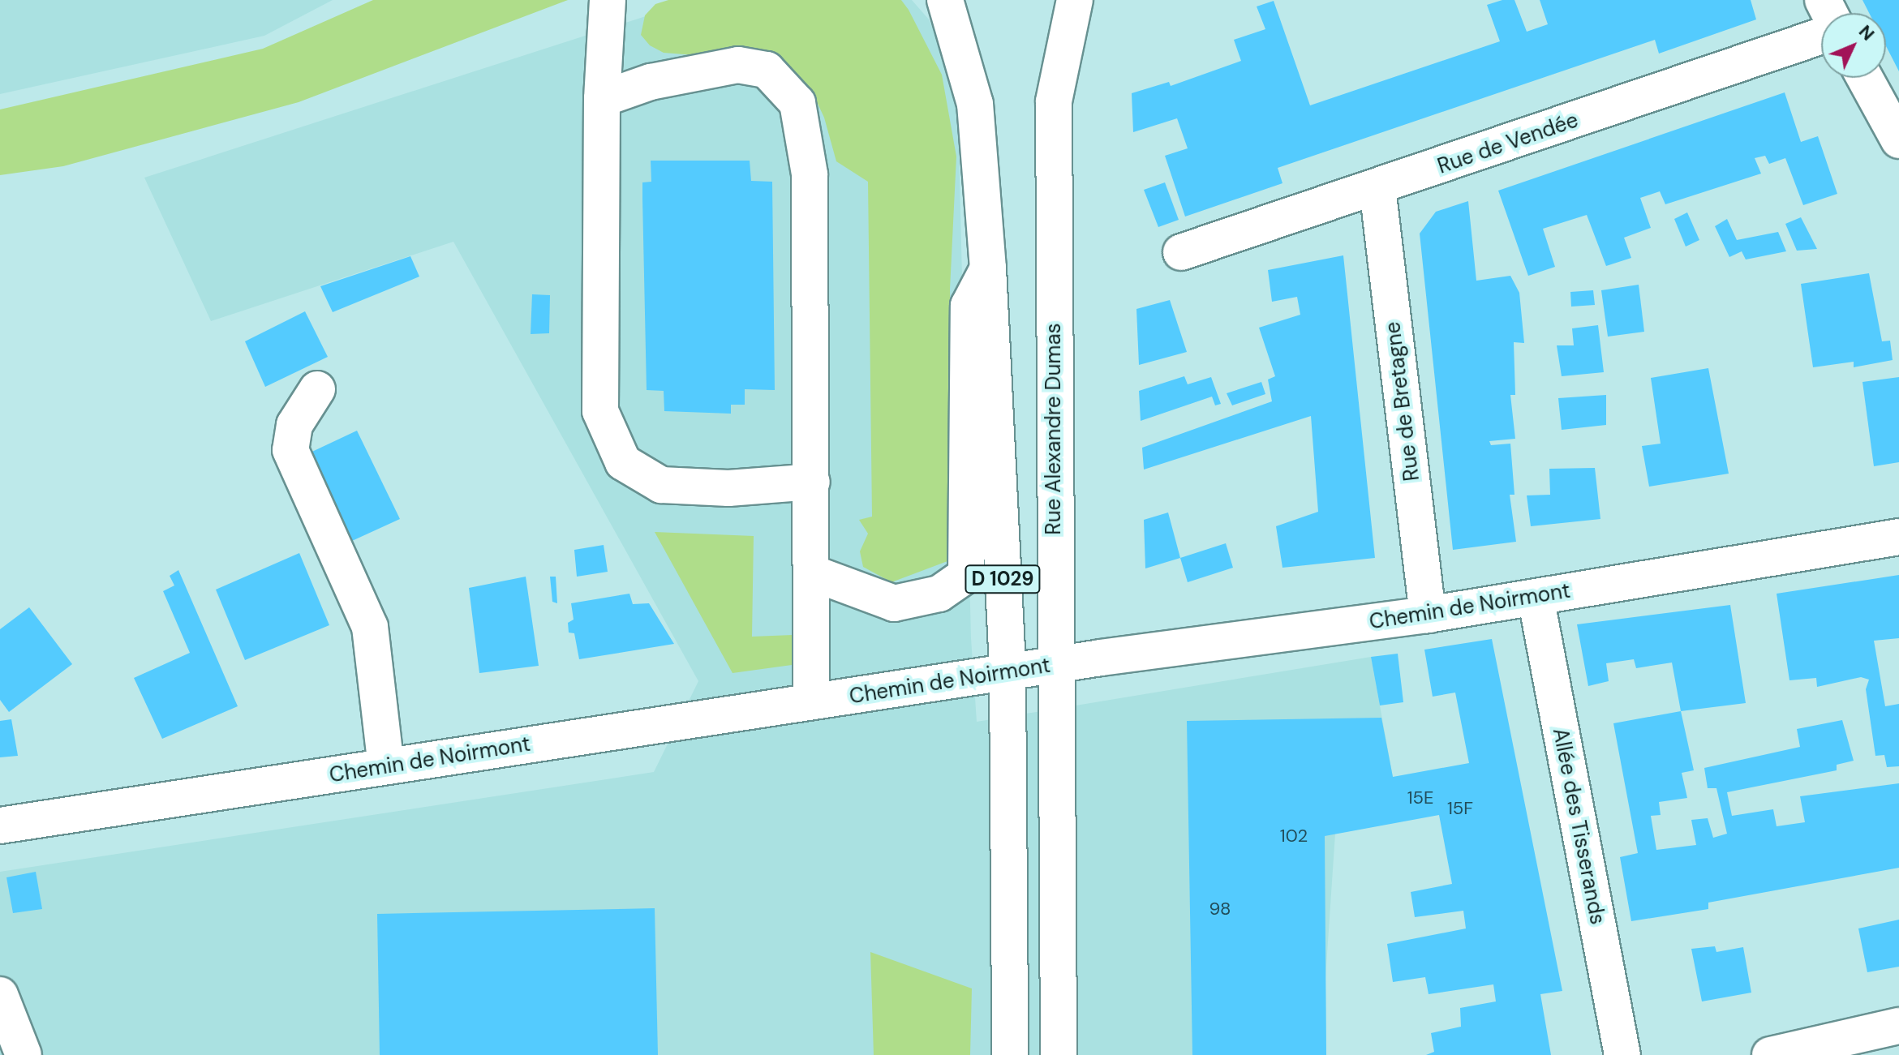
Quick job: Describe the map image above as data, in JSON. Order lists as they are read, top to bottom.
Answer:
{
  "streets": {
    "street": [
      "Rue de Vendée",
      "Rue de Bretagne",
      "Rue Alexandre Dumas",
      "D 1029",
      "Chemin de Noirmont",
      "Allée des Tisserands"
    ]
  },
  "crossings": [
    ["Rue de Vendée", "Rue de Bretagne"],
    ["Rue de Bretagne", "Chemin de Noirmont"],
    ["Rue Alexandre Dumas", "Chemin de Noirmont"],
    ["D 1029", "Chemin de Noirmont"],
    ["Chemin de Noirmont", "Allée des Tisserands"]
  ],
  "house_numbers": [
    "15E",
    "15F",
    "102",
    "98"
  ],
  "north": "top right"
}
